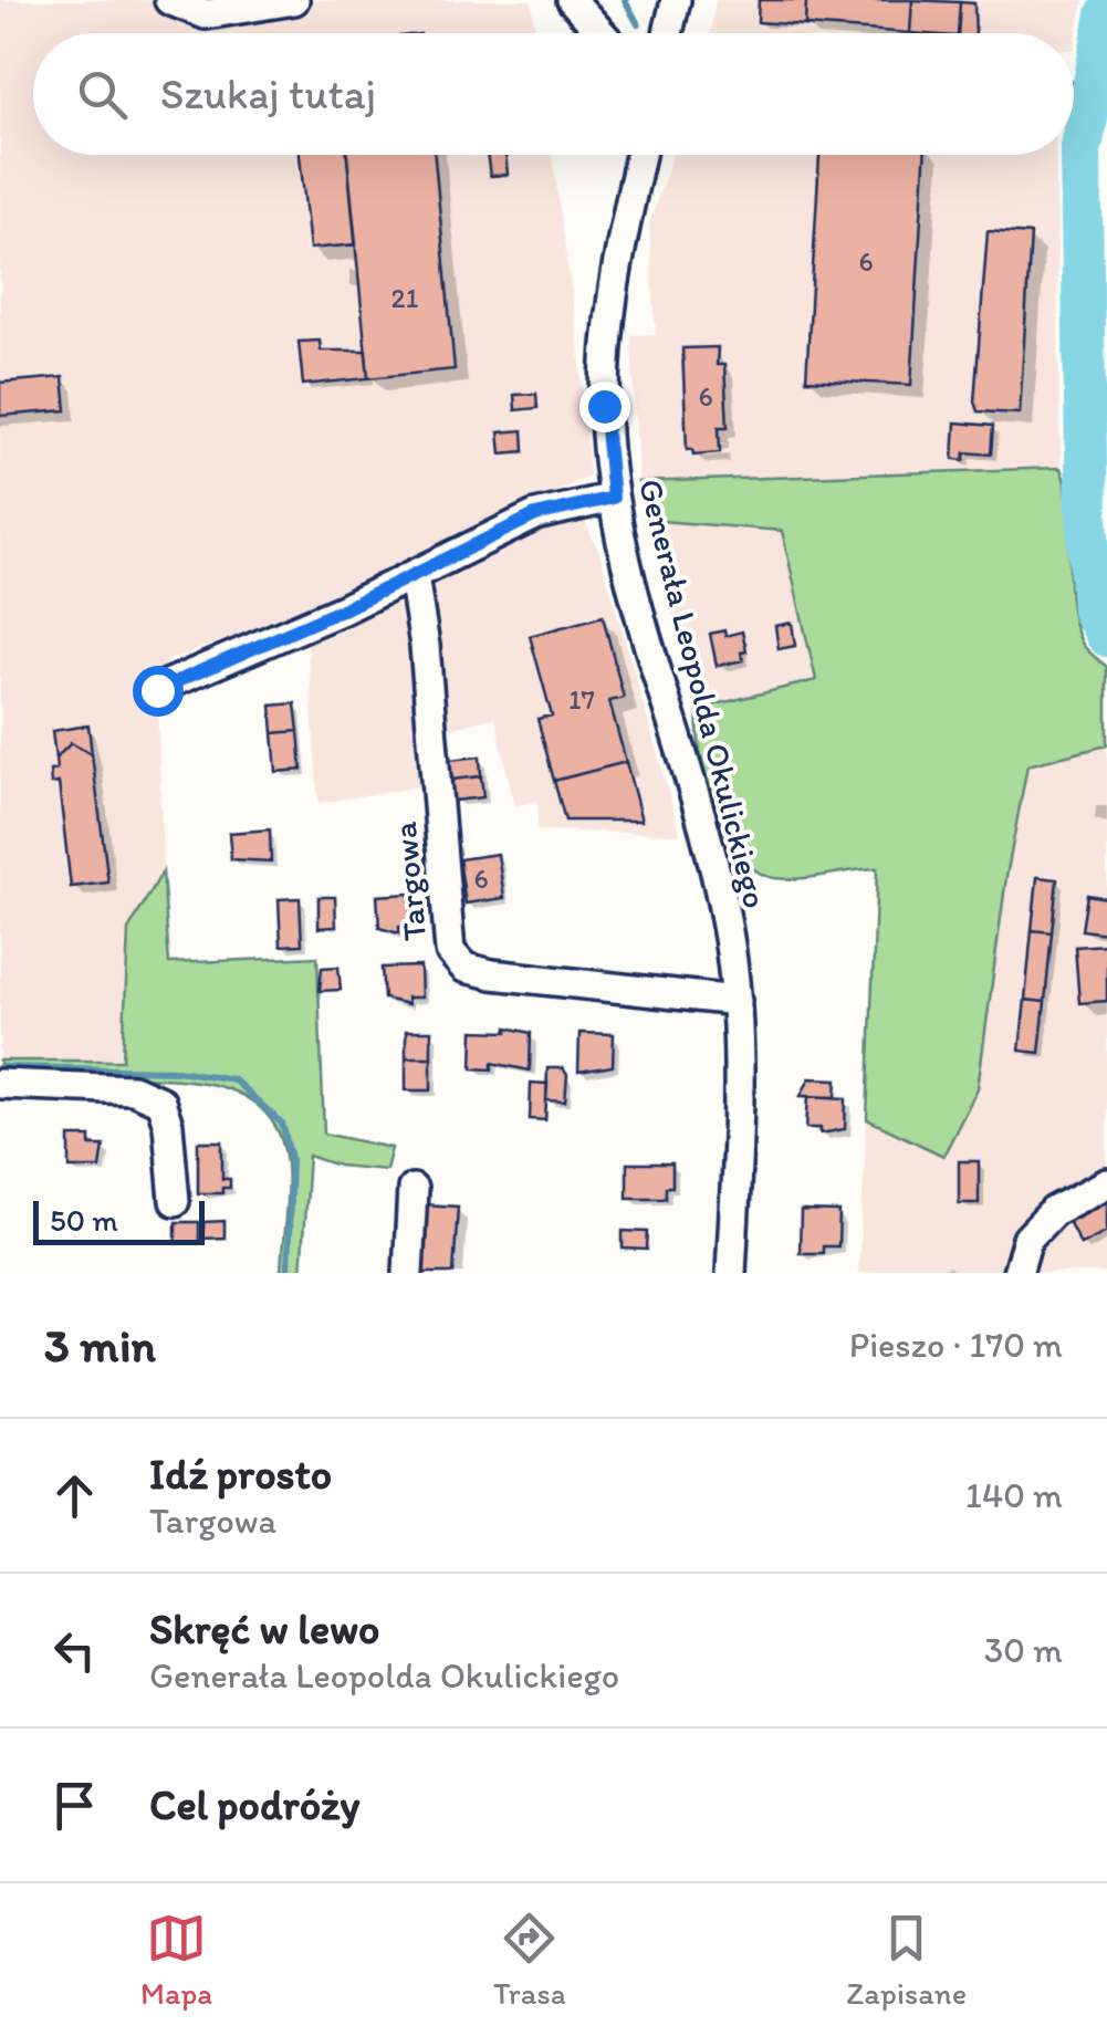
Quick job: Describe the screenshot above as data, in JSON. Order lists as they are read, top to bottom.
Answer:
{
  "streets": {
    "street": ["Generała Leopolda Okulickiego", "Targowa"]
  },
  "crossings": [
    ["Generała Leopolda Okulickiego", "Targowa"]
  ],
  "house_numbers": [
    "6",
    "21",
    "6",
    "17",
    "6"
  ],
  "scale_bar": "50 m",
  "page": {
    "search": "Szukaj tutaj",
    "scale": "50 m",
    "heading": ["3 min", "Pieszo · 170 m"],
    "list": [
      ["Idź prosto", "Targowa", "140 m"],
      ["Skręć w lewo", "Generała Leopolda Okulickiego", "30 m"],
      "Cel podróży"
    ],
    "nav": ["Mapa", "Trasa", "Zapisane"]
  }
}
